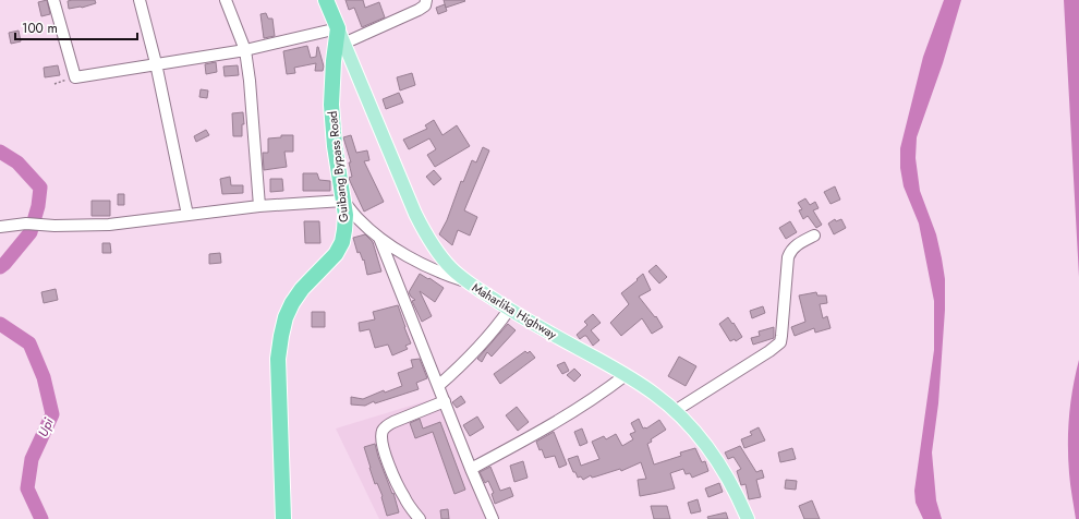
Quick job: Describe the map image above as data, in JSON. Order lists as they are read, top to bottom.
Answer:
{
  "streets": {
    "highway": ["Guibang Bypass Road", "Maharlika Highway"]
  },
  "crossings": [
    ["Guibang Bypass Road", "Maharlika Highway"]
  ],
  "water": ["Upi"],
  "scale_bar": "100 m"
}
